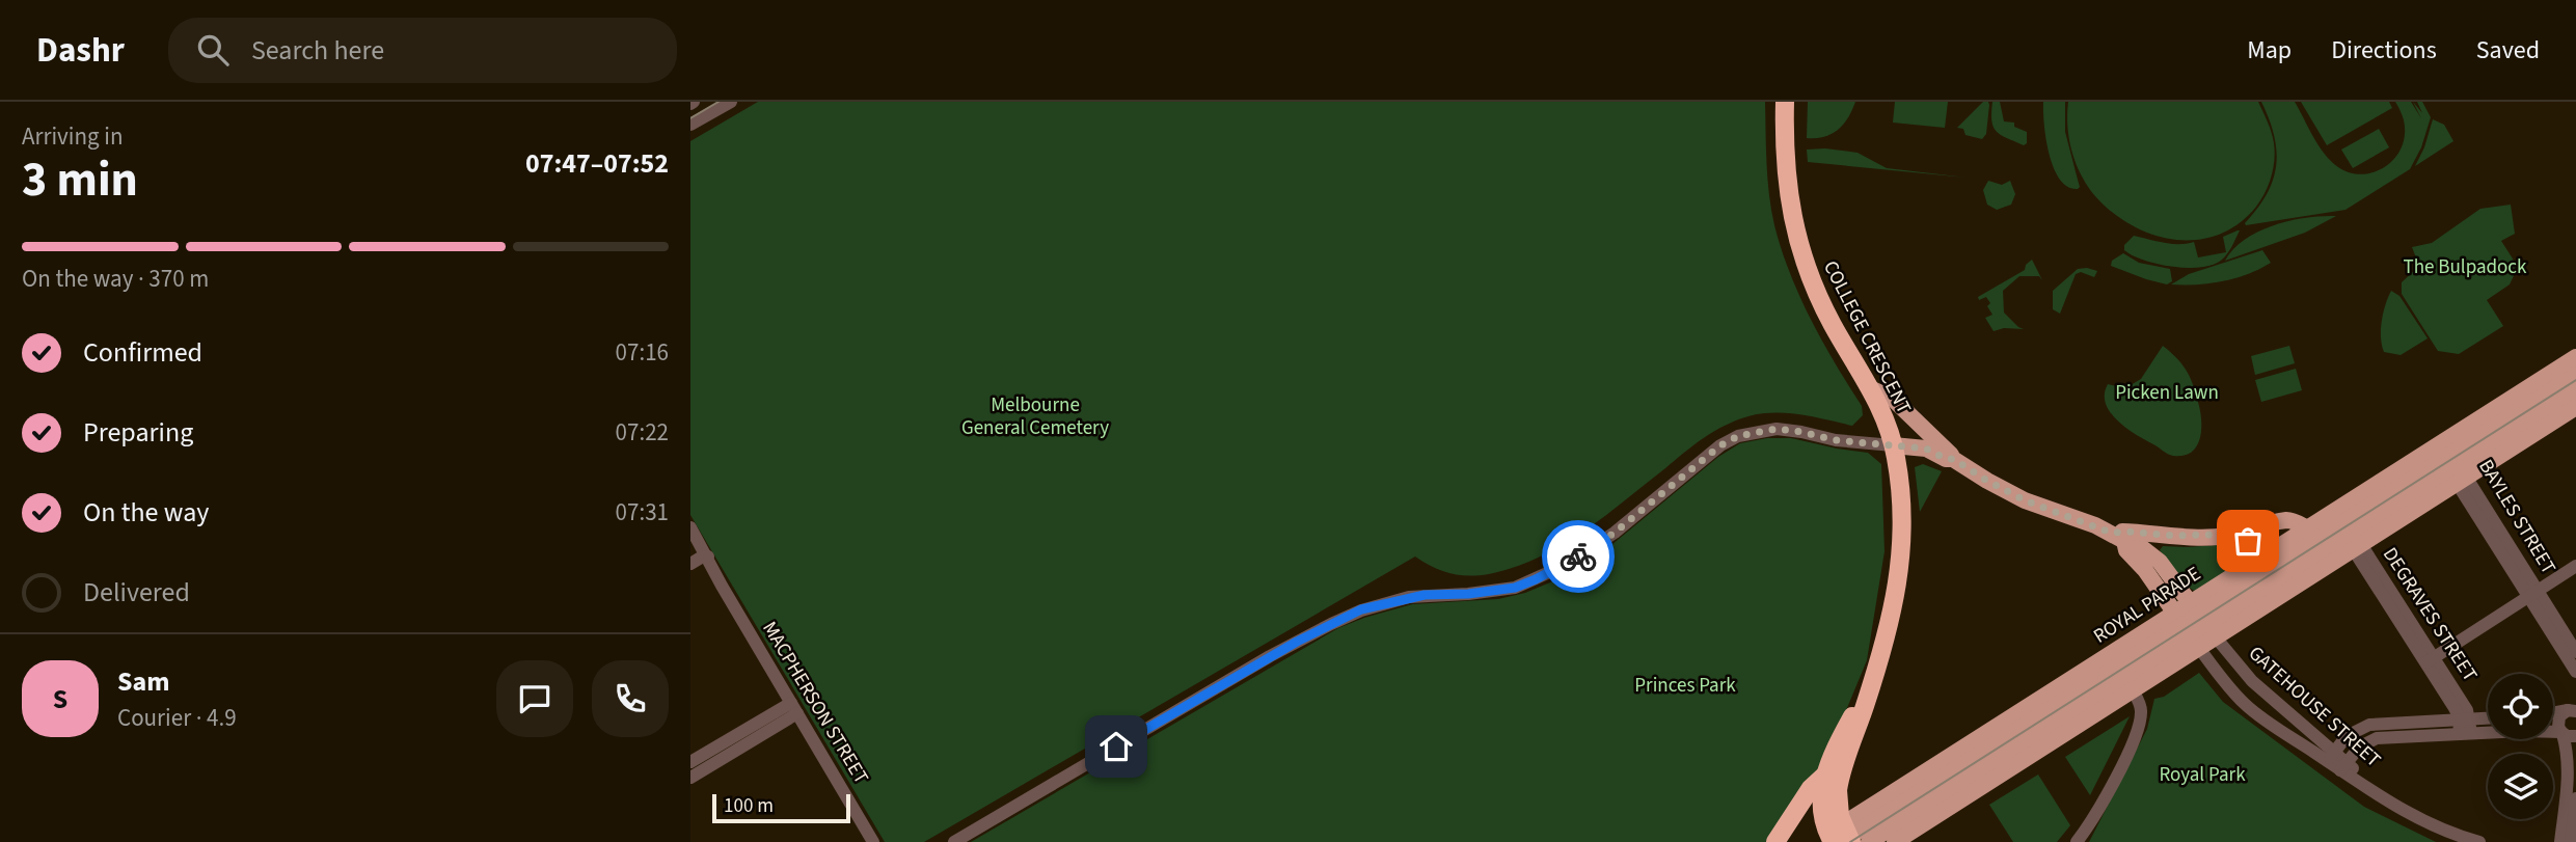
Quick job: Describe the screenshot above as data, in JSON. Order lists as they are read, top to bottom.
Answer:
{
  "streets": {
    "highway": ["COLLEGE CRESCENT"],
    "main road": ["ROYAL PARADE"],
    "street": [
      "BAYLES STREET",
      "DEGRAVES STREET",
      "MACPHERSON STREET",
      "GATEHOUSE STREET"
    ]
  },
  "crossings": [
    ["COLLEGE CRESCENT", "ROYAL PARADE"],
    ["COLLEGE CRESCENT", "GATEHOUSE STREET"],
    ["BAYLES STREET", "ROYAL PARADE"],
    ["ROYAL PARADE", "DEGRAVES STREET"],
    ["ROYAL PARADE", "GATEHOUSE STREET"]
  ],
  "parks": [
    "The Bulpadock",
    "Picken Lawn",
    "Melbourne General Cemetery",
    "Princes Park",
    "Royal Park"
  ],
  "scale_bar": "100 m",
  "page": {
    "header": "Dashr",
    "search": "Search here",
    "nav": ["Map", "Directions", "Saved"],
    "heading": ["3 min", "Arriving in", "07:47–07:52"],
    "panel": ["Sam", "Courier · 4.9"],
    "bar": "On the way · 370 m",
    "list": [
      ["Confirmed", "07:16"],
      ["Preparing", "07:22"],
      ["On the way", "07:31"],
      "Delivered"
    ],
    "round": "S",
    "scale": "100 m"
  }
}
